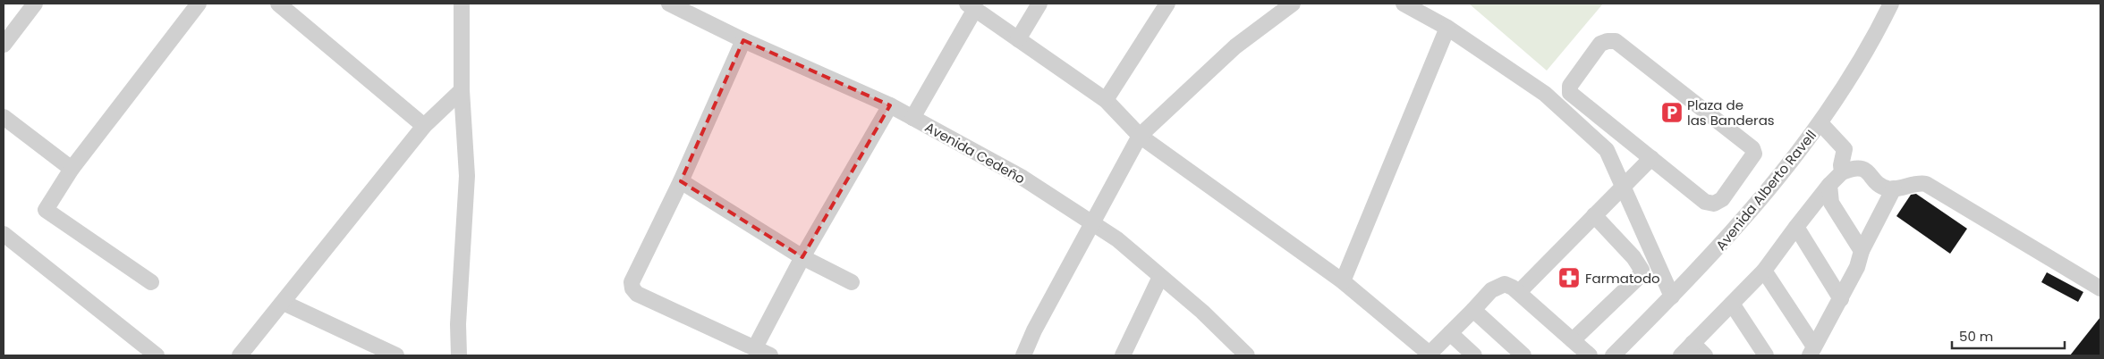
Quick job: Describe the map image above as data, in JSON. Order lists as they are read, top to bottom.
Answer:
{
  "streets": {
    "street": ["Avenida Cedeño", "Avenida Alberto Ravell"]
  },
  "places": {
    "parking": ["Plaza de las Banderas"],
    "pharmacy": ["Farmatodo"]
  },
  "scale_bar": "50 m"
}
